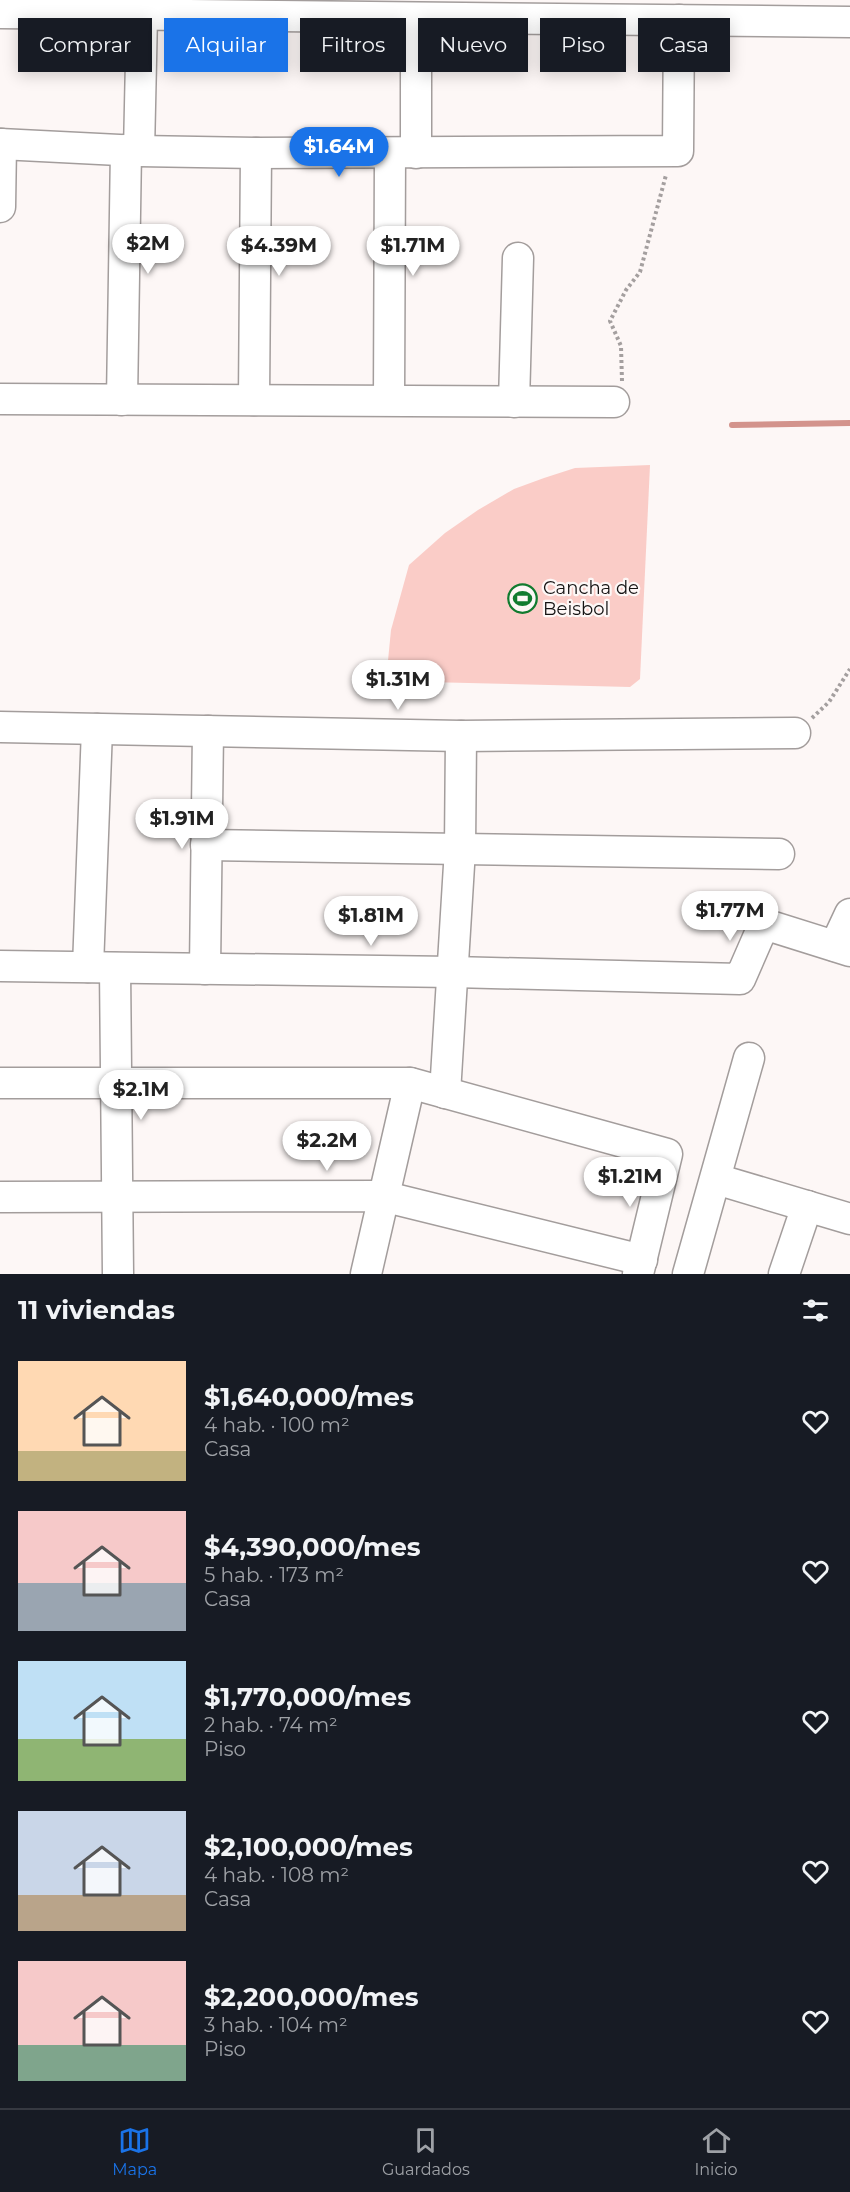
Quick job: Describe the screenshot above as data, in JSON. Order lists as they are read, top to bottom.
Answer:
{
  "places": {
    "sports": ["Cancha de Beisbol"]
  },
  "page": {
    "chip": [
      "Comprar",
      "Alquilar",
      "Filtros",
      "Nuevo",
      "Piso",
      "Casa"
    ],
    "price": [
      "$1.64M",
      "$2M",
      "$4.39M",
      "$1.71M",
      "$1.31M",
      "$1.91M",
      "$1.77M",
      "$1.81M",
      "$2.1M",
      "$2.2M",
      "$1.21M"
    ],
    "heading": "11 viviendas",
    "list": [
      {
        "name": "$1,640,000/mes",
        "note": "4 hab. · 100 m² · Casa"
      },
      {
        "name": "$4,390,000/mes",
        "note": "5 hab. · 173 m² · Casa"
      },
      {
        "name": "$1,770,000/mes",
        "note": "2 hab. · 74 m² · Piso"
      },
      {
        "name": "$2,100,000/mes",
        "note": "4 hab. · 108 m² · Casa"
      },
      {
        "name": "$2,200,000/mes",
        "note": "3 hab. · 104 m² · Piso"
      }
    ],
    "tabs": ["Mapa", "Guardados", "Inicio"]
  }
}
